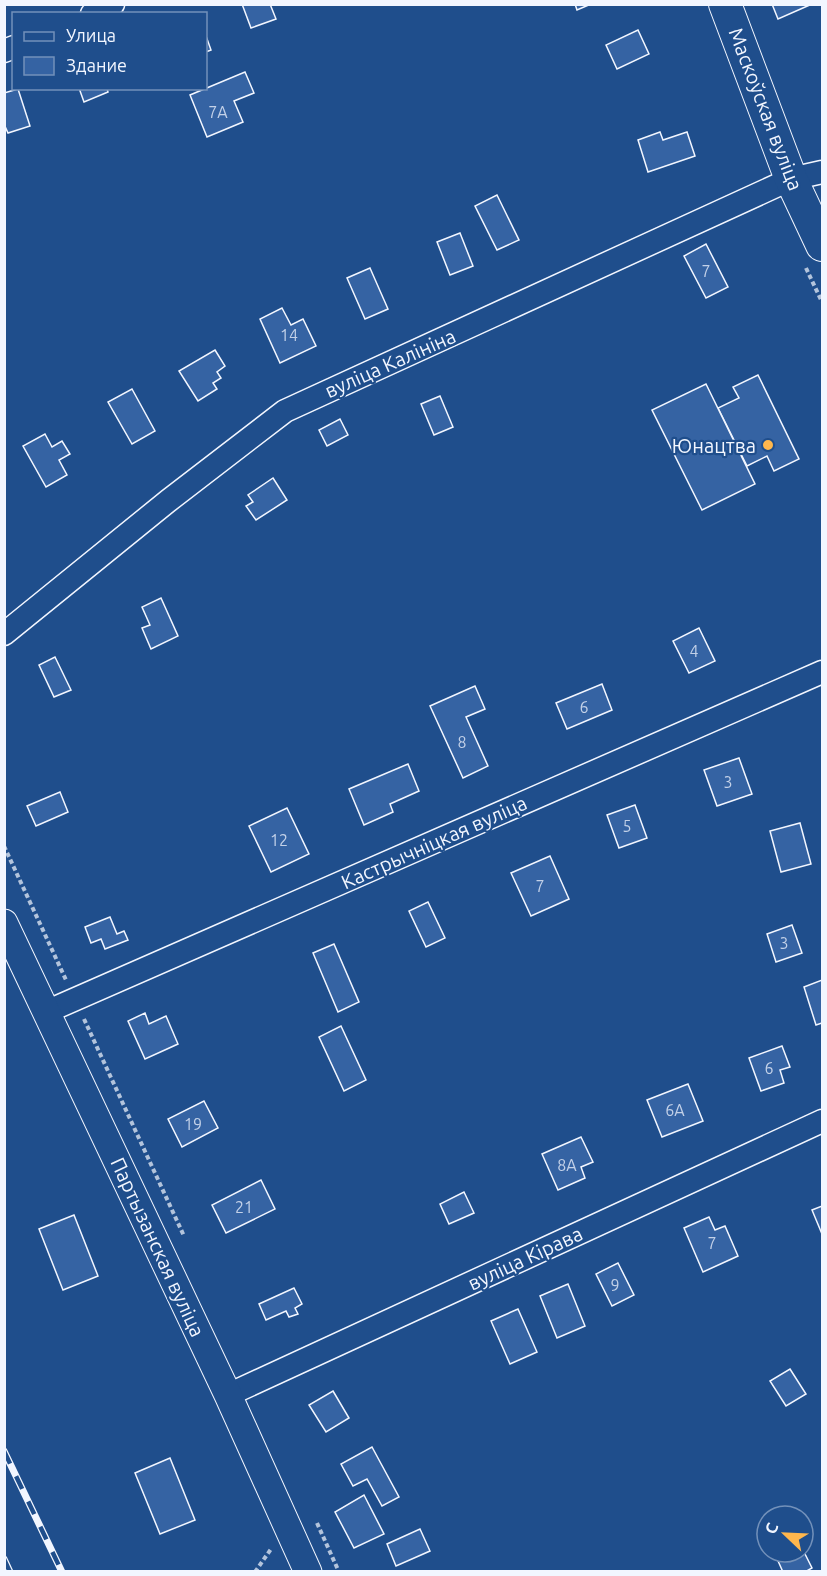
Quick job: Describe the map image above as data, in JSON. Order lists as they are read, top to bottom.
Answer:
{
  "streets": {
    "main road": ["Маскоўская вуліца"],
    "street": [
      "вуліца Калініна",
      "Кастрычніцкая вуліца",
      "Партызанская вуліца",
      "вуліца Кірава"
    ]
  },
  "crossings": [
    ["Маскоўская вуліца", "вуліца Калініна"],
    ["Кастрычніцкая вуліца", "Партызанская вуліца"],
    ["Партызанская вуліца", "вуліца Кірава"]
  ],
  "places": ["Юнацтва"],
  "house_numbers": [
    "7А",
    "7",
    "14",
    "4",
    "6",
    "8",
    "3",
    "5",
    "12",
    "7",
    "3",
    "6",
    "6А",
    "19",
    "8А",
    "21",
    "7",
    "9"
  ],
  "legend": ["Улица", "Здание"],
  "north": "top left"
}
